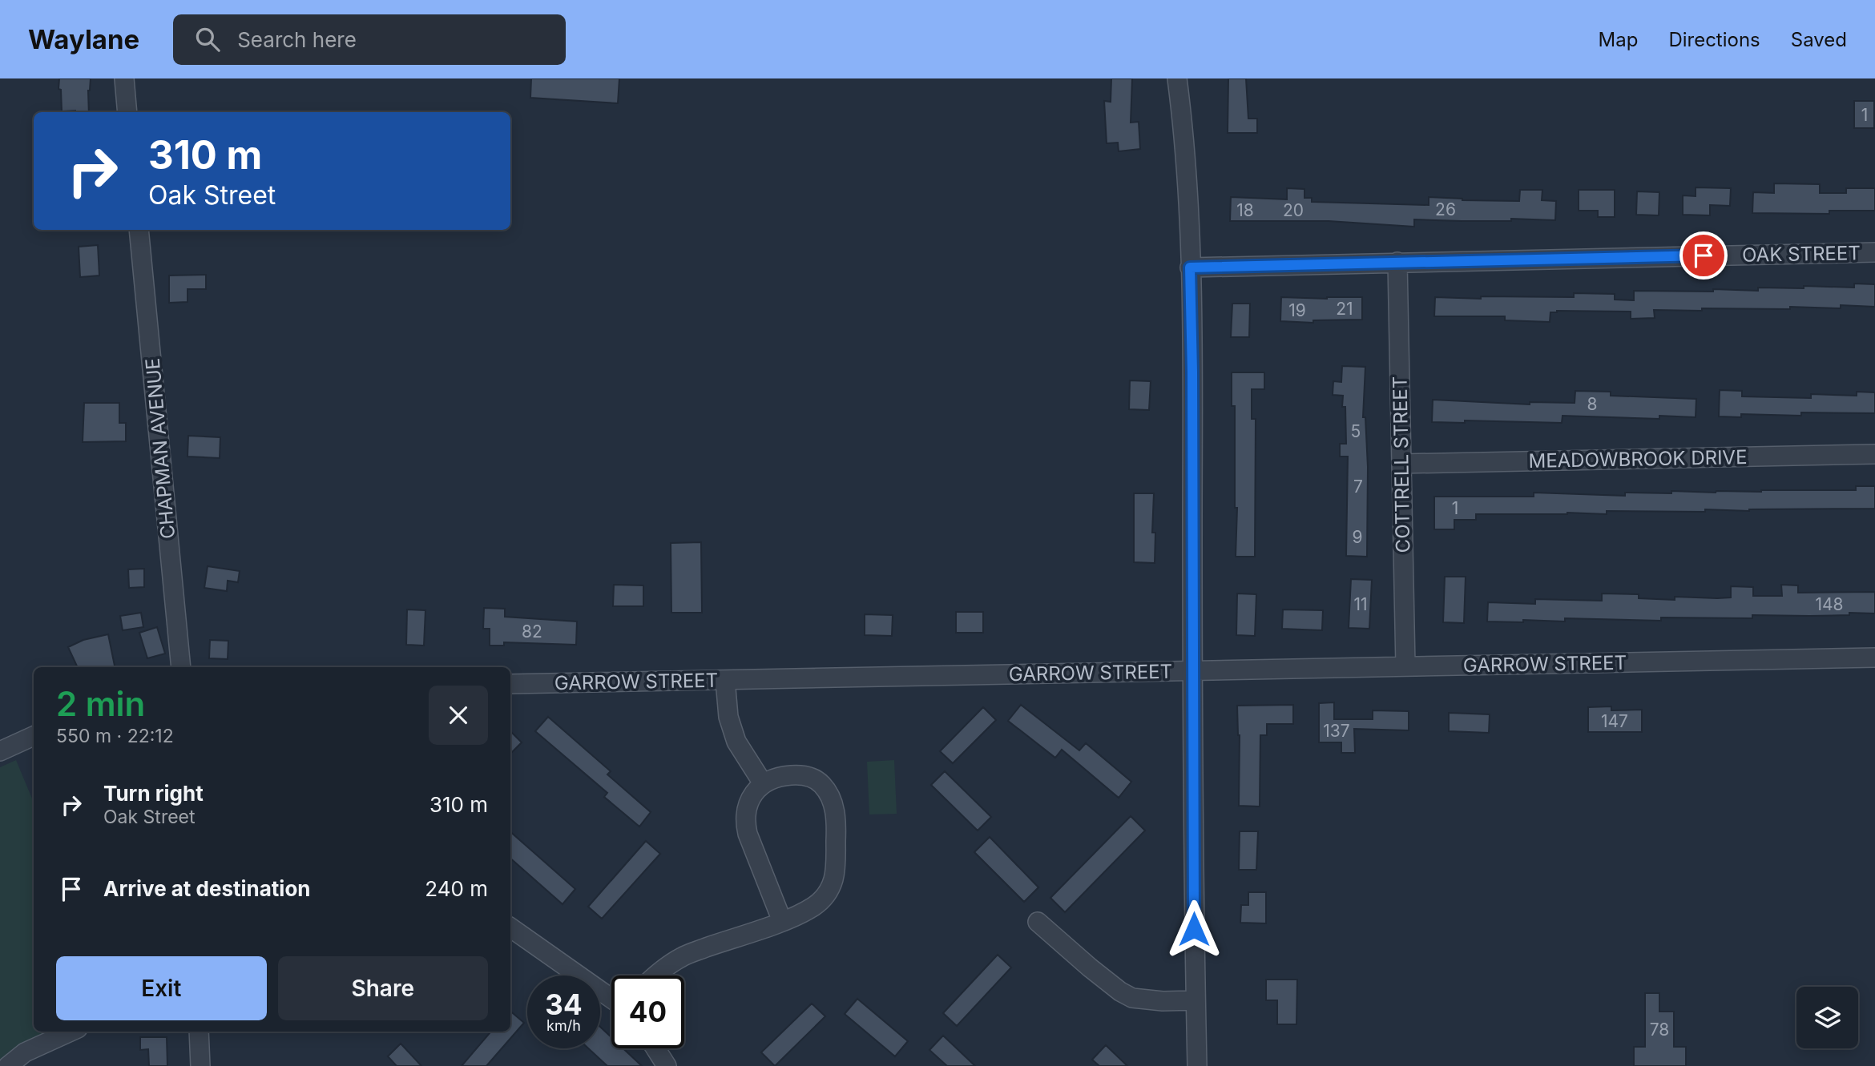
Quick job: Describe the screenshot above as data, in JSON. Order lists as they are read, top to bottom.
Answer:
{
  "streets": {
    "street": [
      "OAK STREET",
      "CHAPMAN AVENUE",
      "MEADOWBROOK DRIVE",
      "COTTRELL STREET",
      "GARROW STREET"
    ]
  },
  "crossings": [
    ["OAK STREET", "COTTRELL STREET"],
    ["MEADOWBROOK DRIVE", "COTTRELL STREET"],
    ["COTTRELL STREET", "GARROW STREET"]
  ],
  "house_numbers": [
    "1",
    "26",
    "18",
    "20",
    "21",
    "19",
    "8",
    "5",
    "7",
    "1",
    "9",
    "11",
    "148",
    "82",
    "147",
    "137",
    "78"
  ],
  "page": {
    "header": "Waylane",
    "search": "Search here",
    "nav": ["Map", "Directions", "Saved"],
    "turn": ["310 m", "Oak Street"],
    "heading": ["2 min", "550 m · 22:12"],
    "list": [
      {
        "name": "Turn right",
        "note": "Oak Street",
        "value": "310 m"
      },
      {
        "name": "Arrive at destination",
        "value": "240 m"
      }
    ],
    "buttons": ["Exit", "Share"],
    "speed": "34 km/h",
    "limit": "40"
  }
}
